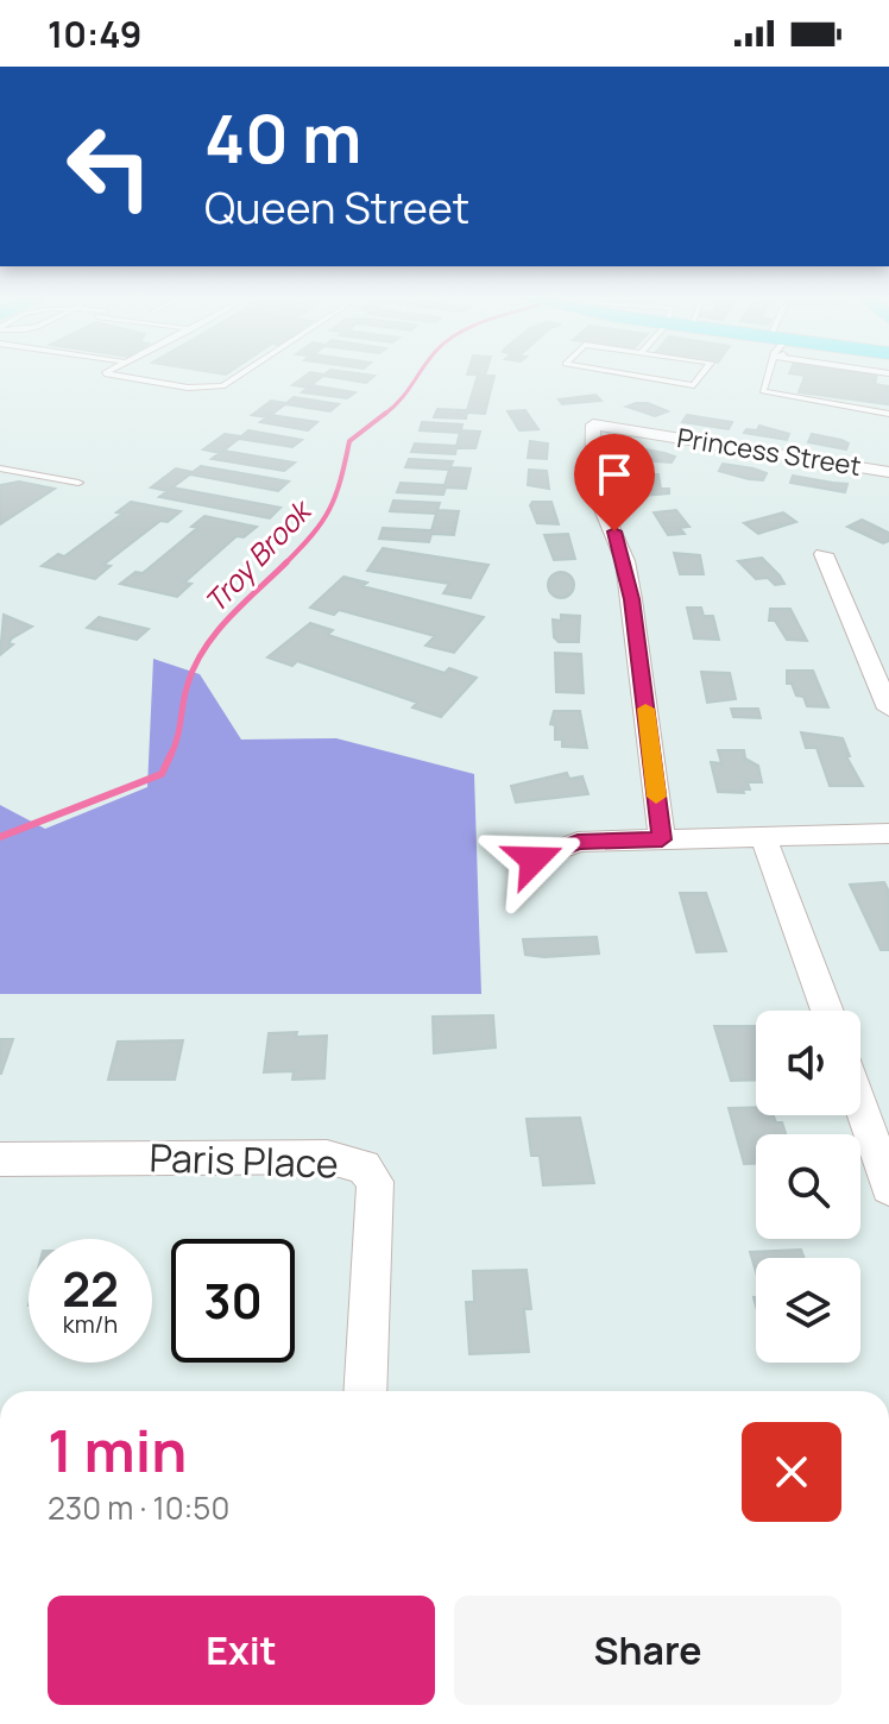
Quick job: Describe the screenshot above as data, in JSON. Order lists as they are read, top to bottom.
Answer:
{
  "streets": {
    "street": ["Princess Street", "Paris Place"]
  },
  "water": ["Troy Brook"],
  "page": {
    "status": "10:49",
    "turn": ["40 m", "Queen Street"],
    "speed": "22 km/h",
    "limit": "30",
    "heading": ["1 min", "230 m · 10:50"],
    "buttons": ["Exit", "Share"]
  }
}
